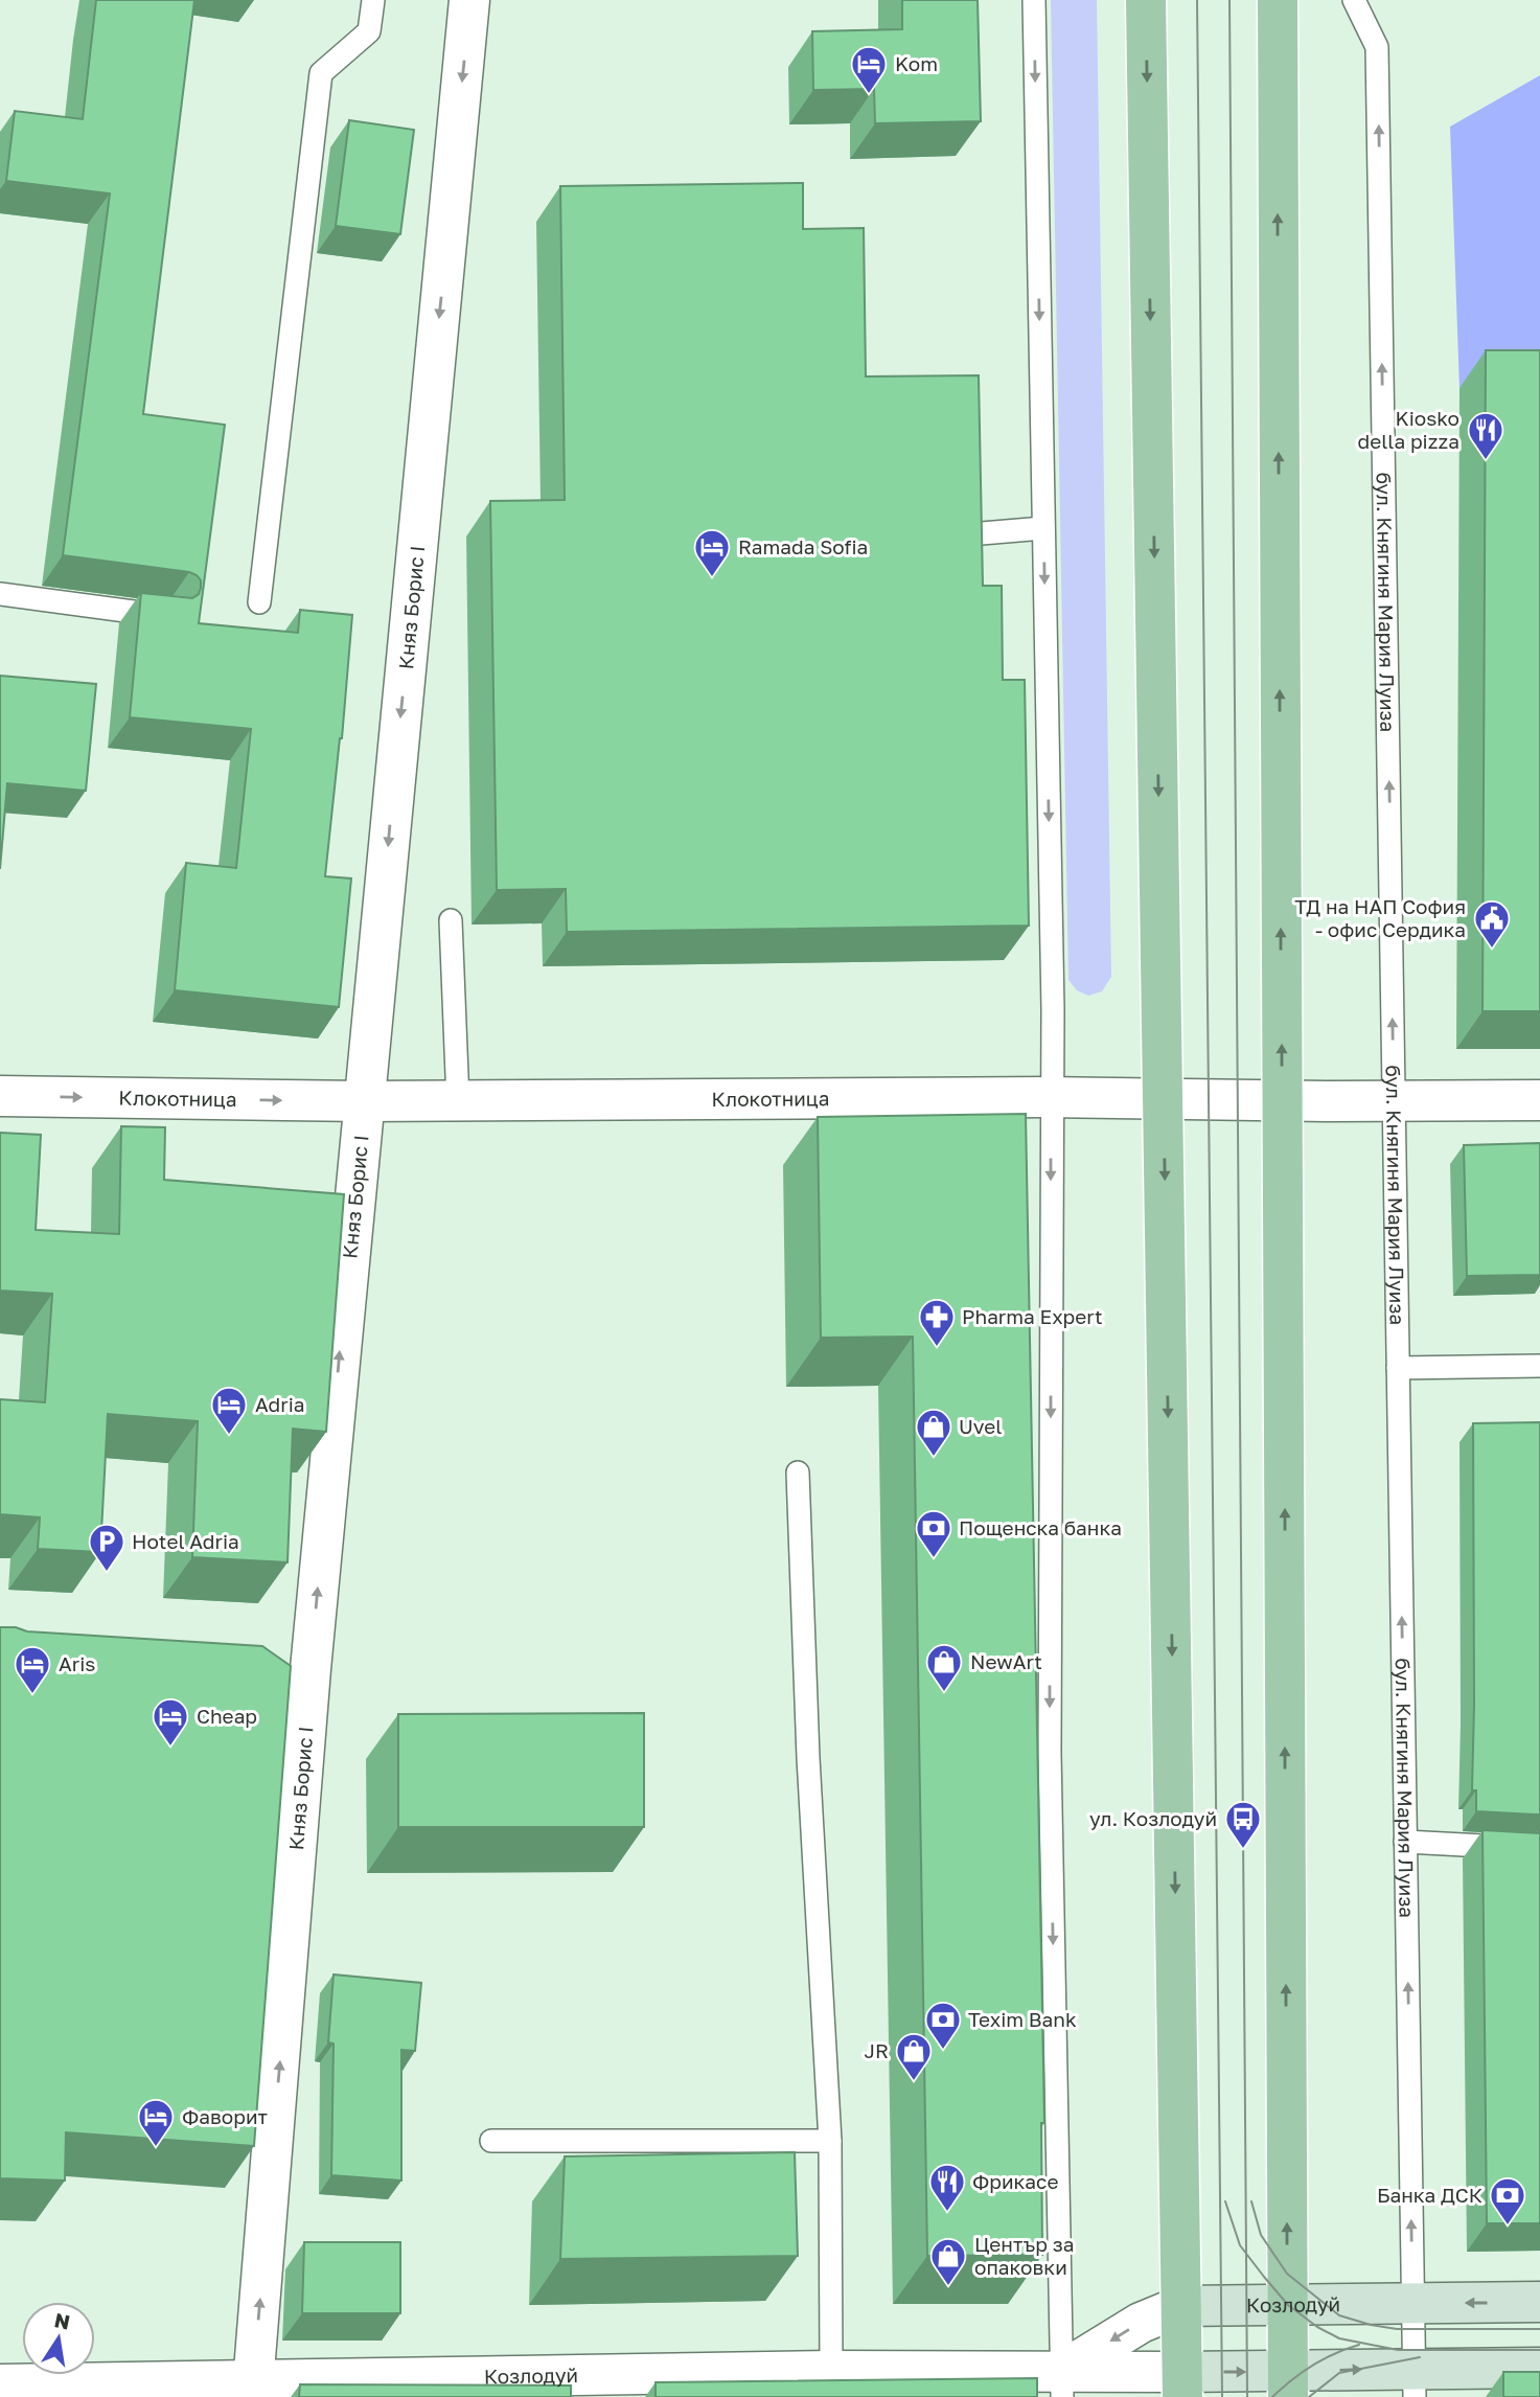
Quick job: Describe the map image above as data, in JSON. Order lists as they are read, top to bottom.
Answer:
{
  "streets": {
    "main road": ["Козлодуй"],
    "street": ["Княз Борис I", "Клокотница"],
    "lane": ["бул. Княгиня Мария Луиза"]
  },
  "crossings": [
    ["бул. Княгиня Мария Луиза", "Клокотница"],
    ["бул. Княгиня Мария Луиза", "Козлодуй"],
    ["Княз Борис I", "Клокотница"],
    ["Княз Борис I", "Козлодуй"]
  ],
  "one_way": ["бул. Княгиня Мария Луиза"],
  "places": {
    "hotel": [
      "Kom",
      "Ramada Sofia",
      "Adria",
      "Aris",
      "Cheap",
      "Фаворит"
    ],
    "restaurant": ["Kiosko della pizza", "Фрикасе"],
    "public building": ["ТД на НАП София - офис Сердика"],
    "pharmacy": ["Pharma Expert"],
    "shop": [
      "Uvel",
      "NewArt",
      "JR",
      "Център за опаковки"
    ],
    "bank": ["Пощенска банка", "Texim Bank", "Банка ДСК"],
    "parking": ["Hotel Adria"],
    "bus stop": ["ул. Козлодуй"]
  },
  "north": "top"
}
